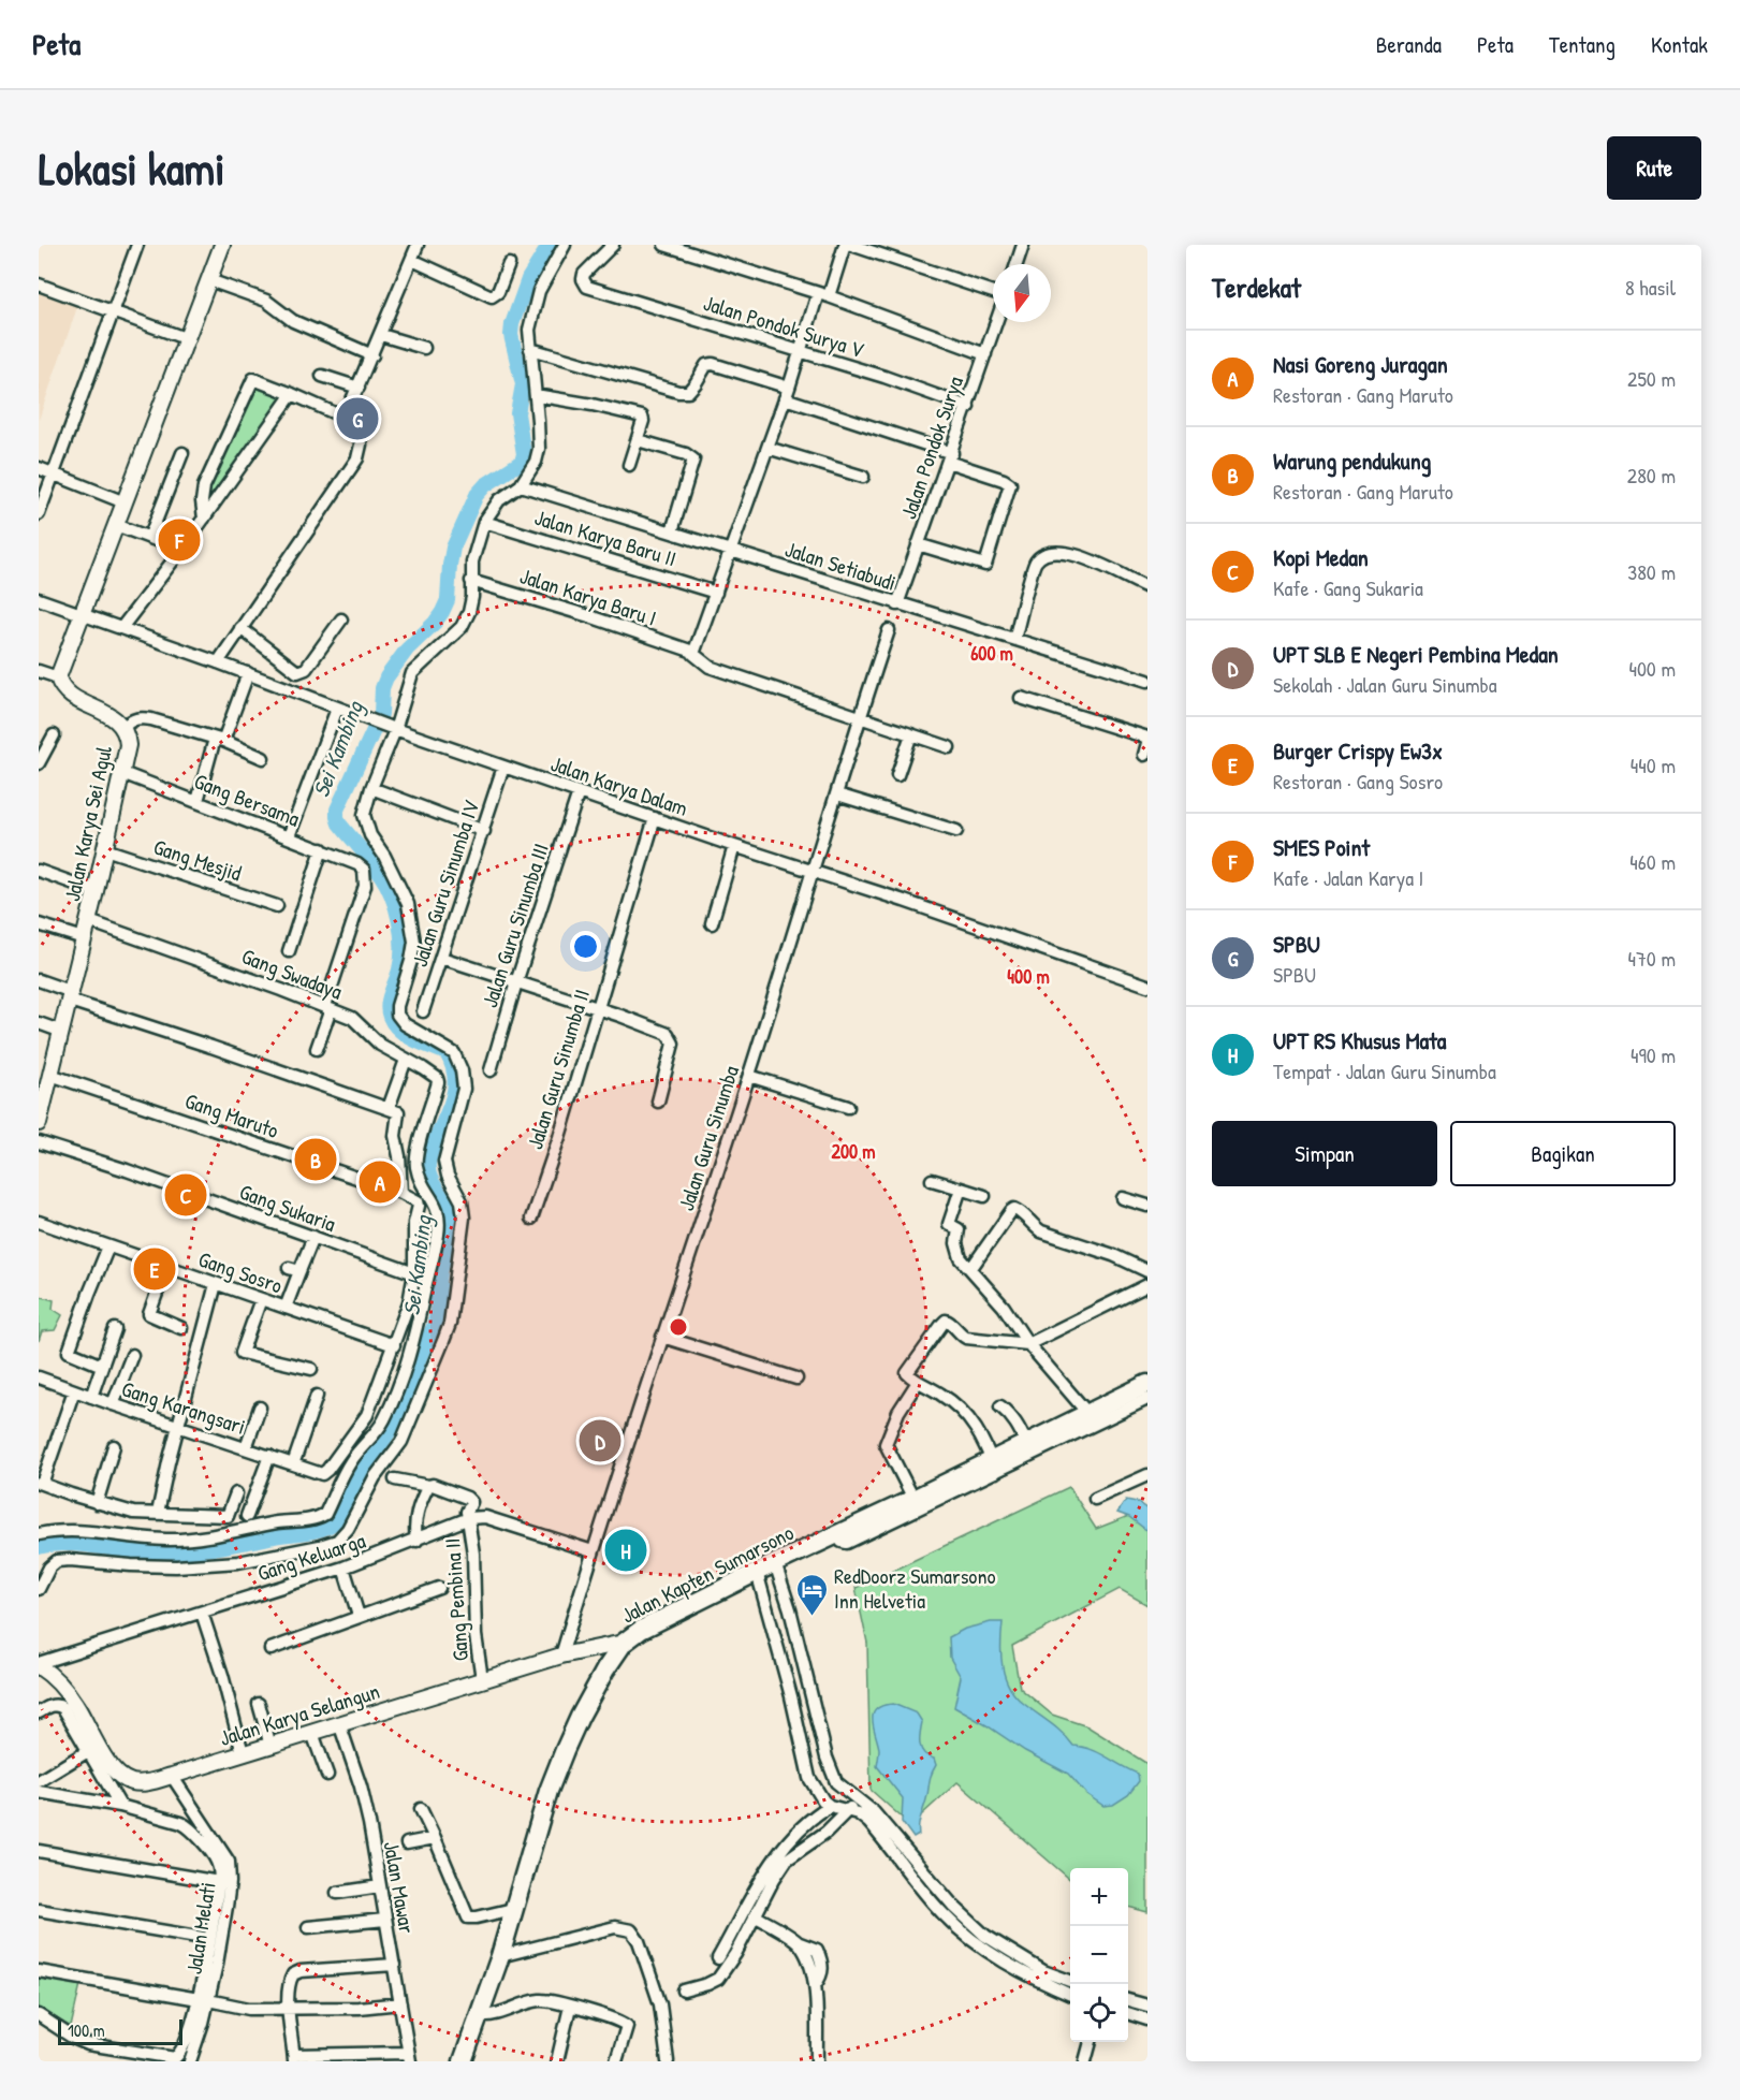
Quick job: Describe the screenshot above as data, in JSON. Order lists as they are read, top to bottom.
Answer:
{
  "streets": {
    "highway": ["Jalan Kapten Sumarsono"],
    "main road": ["Jalan Karya Sei Agul", "Jalan Karya Selangun"],
    "street": [
      "Jalan Pondok Surya V",
      "Jalan Pondok Surya",
      "Jalan Karya Baru II",
      "Jalan Setiabudi",
      "Jalan Karya Baru I",
      "Jalan Karya Dalam",
      "Gang Bersama",
      "Gang Mesjid",
      "Jalan Guru Sinumba IV",
      "Jalan Guru Sinumba III",
      "Gang Swadaya",
      "Jalan Guru Sinumba II",
      "Gang Maruto",
      "Jalan Guru Sinumba",
      "Gang Sukaria",
      "Gang Sosro",
      "Gang Karangsari",
      "Gang Keluarga",
      "Gang Pembina II",
      "Jalan Mawar",
      "Jalan Melati"
    ]
  },
  "crossings": [
    ["Jalan Pondok Surya V", "Jalan Pondok Surya"],
    ["Jalan Pondok Surya", "Jalan Setiabudi"],
    ["Jalan Karya Baru I", "Jalan Guru Sinumba"],
    ["Jalan Karya Dalam", "Jalan Guru Sinumba IV"],
    ["Jalan Karya Dalam", "Jalan Guru Sinumba III"],
    ["Jalan Karya Dalam", "Jalan Guru Sinumba II"],
    ["Jalan Karya Dalam", "Jalan Guru Sinumba"],
    ["Gang Bersama", "Jalan Karya Sei Agul"],
    ["Gang Bersama", "Gang Swadaya"],
    ["Jalan Karya Sei Agul", "Gang Mesjid"],
    ["Jalan Karya Sei Agul", "Gang Swadaya"],
    ["Jalan Karya Sei Agul", "Gang Maruto"],
    ["Jalan Guru Sinumba", "Gang Keluarga"],
    ["Jalan Guru Sinumba", "Jalan Karya Selangun"],
    ["Gang Sosro", "Gang Karangsari"],
    ["Gang Keluarga", "Gang Pembina II"],
    ["Gang Keluarga", "Jalan Karya Selangun"],
    ["Jalan Kapten Sumarsono", "Jalan Karya Selangun"],
    ["Gang Pembina II", "Jalan Karya Selangun"],
    ["Jalan Karya Selangun", "Jalan Mawar"],
    ["Jalan Karya Selangun", "Jalan Melati"]
  ],
  "water": ["Sei Kambing"],
  "places": {
    "hotel": ["RedDoorz Sumarsono Inn Helvetia"]
  },
  "scale_bar": "100 m",
  "north": "bottom",
  "page": {
    "header": "Peta",
    "nav": [
      "Beranda",
      "Peta",
      "Tentang",
      "Kontak"
    ],
    "buttons": [
      "Rute",
      ["Simpan", "Bagikan"]
    ],
    "title": "Lokasi kami",
    "heading": ["Terdekat", "8 hasil"],
    "list": [
      {
        "mark": "A",
        "name": "Nasi Goreng Juragan",
        "note": "Restoran · Gang Maruto",
        "value": "250 m"
      },
      {
        "mark": "B",
        "name": "Warung pendukung",
        "note": "Restoran · Gang Maruto",
        "value": "280 m"
      },
      {
        "mark": "C",
        "name": "Kopi Medan",
        "note": "Kafe · Gang Sukaria",
        "value": "380 m"
      },
      {
        "mark": "D",
        "name": "UPT SLB E Negeri Pembina Medan",
        "note": "Sekolah · Jalan Guru Sinumba",
        "value": "400 m"
      },
      {
        "mark": "E",
        "name": "Burger Crispy Ew3x",
        "note": "Restoran · Gang Sosro",
        "value": "440 m"
      },
      {
        "mark": "F",
        "name": "SMES Point",
        "note": "Kafe · Jalan Karya I",
        "value": "460 m"
      },
      {
        "mark": "G",
        "name": "SPBU",
        "note": "SPBU",
        "value": "470 m"
      },
      {
        "mark": "H",
        "name": "UPT RS Khusus Mata",
        "note": "Tempat · Jalan Guru Sinumba",
        "value": "490 m"
      }
    ],
    "pins": [
      "G",
      "F",
      "B",
      "A",
      "C",
      "E",
      "D",
      "H"
    ],
    "map_buttons": ["+", "−"],
    "scale": "100 m"
  },
  "rings": ["600 m", "400 m", "200 m"]
}
